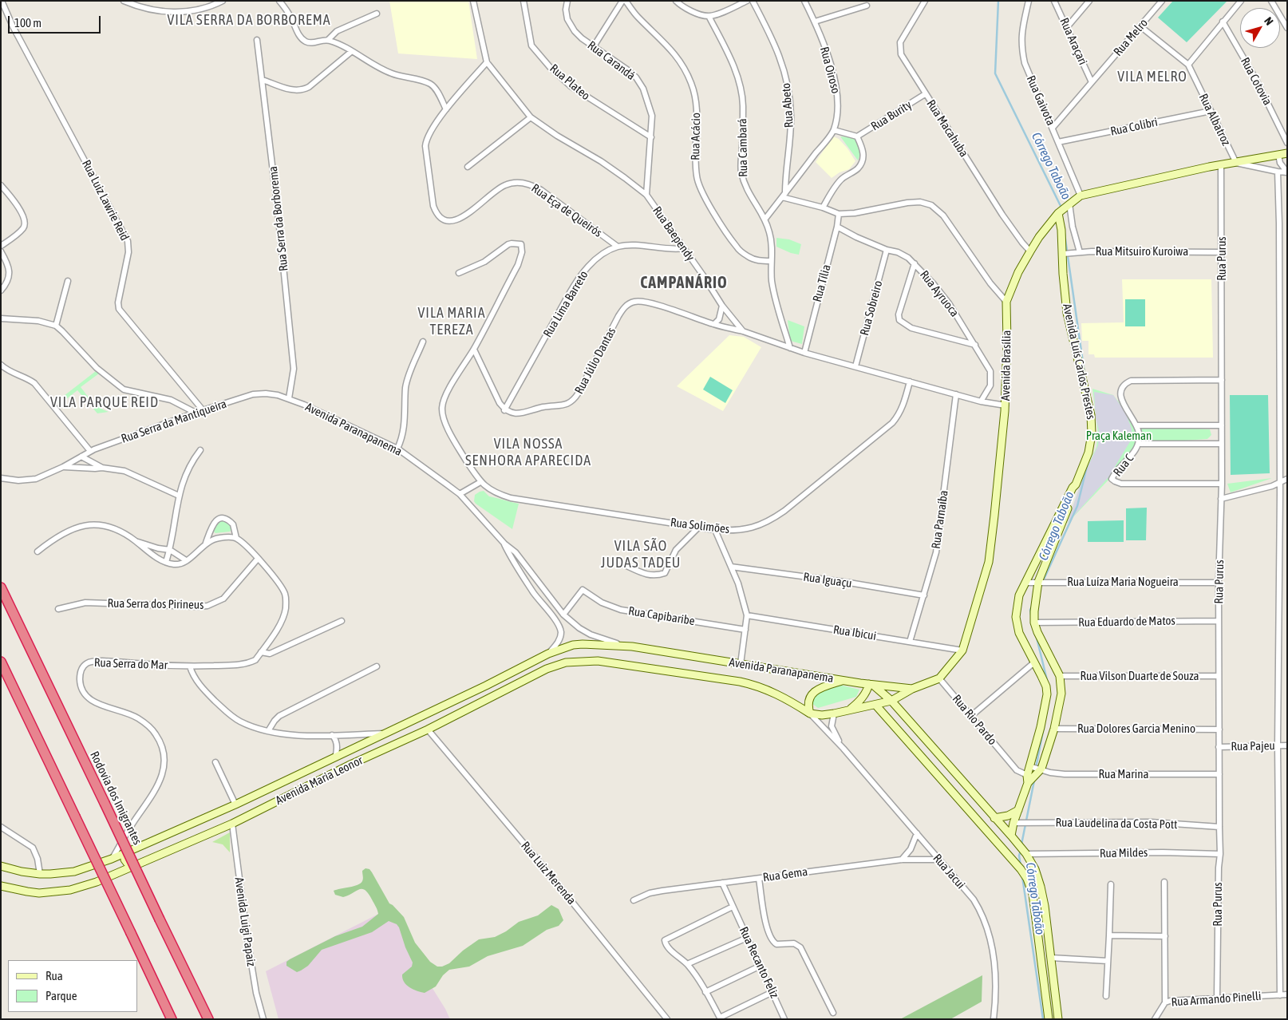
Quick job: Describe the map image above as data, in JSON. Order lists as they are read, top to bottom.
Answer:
{
  "streets": {
    "highway": ["Rodovia dos Imigrantes"],
    "street": [
      "Rua Melro",
      "Rua Araçari",
      "Rua Carandá",
      "Rua Oiroso",
      "Rua Cotovia",
      "Rua Plateo",
      "Rua Gaivota",
      "Rua Abeto",
      "Rua Burity",
      "Rua Albatroz",
      "Rua Colibri",
      "Rua Macahuba",
      "Rua Acácio",
      "Rua Cambará",
      "Rua Luiz Lawrie Reid",
      "Rua Eça de Queirós",
      "Rua Serra da Borborema",
      "Rua Baependy",
      "Rua Mitsuiro Kuroiwa",
      "Rua Purus",
      "Rua Tília",
      "Rua Ayruoca",
      "Rua Lima Barreto",
      "Rua Sobreiro",
      "Rua Júlio Dantas",
      "Avenida Luís Carlos Prestes",
      "Avenida Brasília",
      "Rua Serra da Mantiqueira",
      "Avenida Paranapanema",
      "Rua C",
      "Rua Parnaíba",
      "Rua Solimões",
      "Rua Iguaçu",
      "Rua Luíza Maria Nogueira",
      "Rua Serra dos Pirineus",
      "Rua Capibaribe",
      "Rua Eduardo de Matos",
      "Rua Ibicui",
      "Rua Serra do Mar",
      "Rua Vilson Duarte de Souza",
      "Rua Rio Pardo",
      "Rua Dolores Garcia Menino",
      "Rua Pajeu",
      "Rua Marina",
      "Avenida Maria Leonor",
      "Rua Laudelina da Costa Pott",
      "Rua Mildes",
      "Rua Jacui",
      "Rua Luiz Merenda",
      "Rua Gema",
      "Avenida Luigi Papaiz",
      "Rua Recanto Feliz",
      "Rua Armando Pinelli"
    ]
  },
  "crossings": [
    ["Rua Melro", "Rua Araçari"],
    ["Rua Melro", "Rua Gaivota"],
    ["Rua Carandá", "Rua Plateo"],
    ["Rua Carandá", "Rua Baependy"],
    ["Rua Gaivota", "Rua Colibri"],
    ["Rua Gaivota", "Avenida Brasília"],
    ["Rua Burity", "Rua Macahuba"],
    ["Rua Albatroz", "Rua Colibri"],
    ["Rua Albatroz", "Avenida Brasília"],
    ["Rua Macahuba", "Avenida Brasília"],
    ["Rua Acácio", "Rua Cambará"],
    ["Rua Luiz Lawrie Reid", "Rua Serra da Mantiqueira"],
    ["Rua Eça de Queirós", "Rua Baependy"],
    ["Rua Eça de Queirós", "Rua Lima Barreto"],
    ["Rua Serra da Borborema", "Rua Serra da Mantiqueira"],
    ["Rua Serra da Borborema", "Avenida Paranapanema"],
    ["Rua Baependy", "Rua Lima Barreto"],
    ["Rua Baependy", "Rua Júlio Dantas"],
    ["Rua Mitsuiro Kuroiwa", "Rua Purus"],
    ["Rua Mitsuiro Kuroiwa", "Avenida Luís Carlos Prestes"],
    ["Rua Purus", "Avenida Brasília"],
    ["Rua Purus", "Rua C"],
    ["Rua Purus", "Rua Luíza Maria Nogueira"],
    ["Rua Purus", "Rua Eduardo de Matos"],
    ["Rua Purus", "Rua Vilson Duarte de Souza"],
    ["Rua Purus", "Rua Dolores Garcia Menino"],
    ["Rua Purus", "Rua Pajeu"],
    ["Rua Purus", "Rua Marina"],
    ["Rua Purus", "Rua Laudelina da Costa Pott"],
    ["Rua Purus", "Rua Mildes"],
    ["Rua Purus", "Rua Armando Pinelli"],
    ["Rua Tília", "Rua Ayruoca"],
    ["Rua Ayruoca", "Rua Sobreiro"],
    ["Rua Lima Barreto", "Rua Júlio Dantas"],
    ["Avenida Luís Carlos Prestes", "Avenida Brasília"],
    ["Avenida Luís Carlos Prestes", "Rua Luíza Maria Nogueira"],
    ["Avenida Luís Carlos Prestes", "Rua Eduardo de Matos"],
    ["Avenida Luís Carlos Prestes", "Rua Vilson Duarte de Souza"],
    ["Avenida Luís Carlos Prestes", "Rua Rio Pardo"],
    ["Avenida Luís Carlos Prestes", "Rua Dolores Garcia Menino"],
    ["Avenida Luís Carlos Prestes", "Rua Marina"],
    ["Avenida Luís Carlos Prestes", "Rua Laudelina da Costa Pott"],
    ["Avenida Brasília", "Avenida Paranapanema"],
    ["Avenida Brasília", "Rua Ibicui"],
    ["Avenida Brasília", "Rua Rio Pardo"],
    ["Rua Serra da Mantiqueira", "Avenida Paranapanema"],
    ["Avenida Paranapanema", "Rua Capibaribe"],
    ["Avenida Paranapanema", "Avenida Maria Leonor"],
    ["Avenida Paranapanema", "Rua Jacui"],
    ["Rua Parnaíba", "Rua Iguaçu"],
    ["Rua Parnaíba", "Rua Ibicui"],
    ["Rua Serra do Mar", "Avenida Maria Leonor"],
    ["Avenida Maria Leonor", "Rua Luiz Merenda"],
    ["Avenida Maria Leonor", "Avenida Luigi Papaiz"],
    ["Rua Jacui", "Rua Gema"],
    ["Rua Gema", "Rua Recanto Feliz"]
  ],
  "districts": [
    "VILA SERRA DA BORBOREMA",
    "VILA MELRO",
    "CAMPANÁRIO",
    "VILA MARIA TEREZA",
    "VILA PARQUE REID",
    "VILA NOSSA SENHORA APARECIDA",
    "VILA SÃO JUDAS TADEU"
  ],
  "water": ["Córrego Taboão"],
  "parks": ["Praça Kaleman"],
  "legend": ["Rua", "Parque"],
  "scale_bar": "100 m",
  "north": "top right"
}
